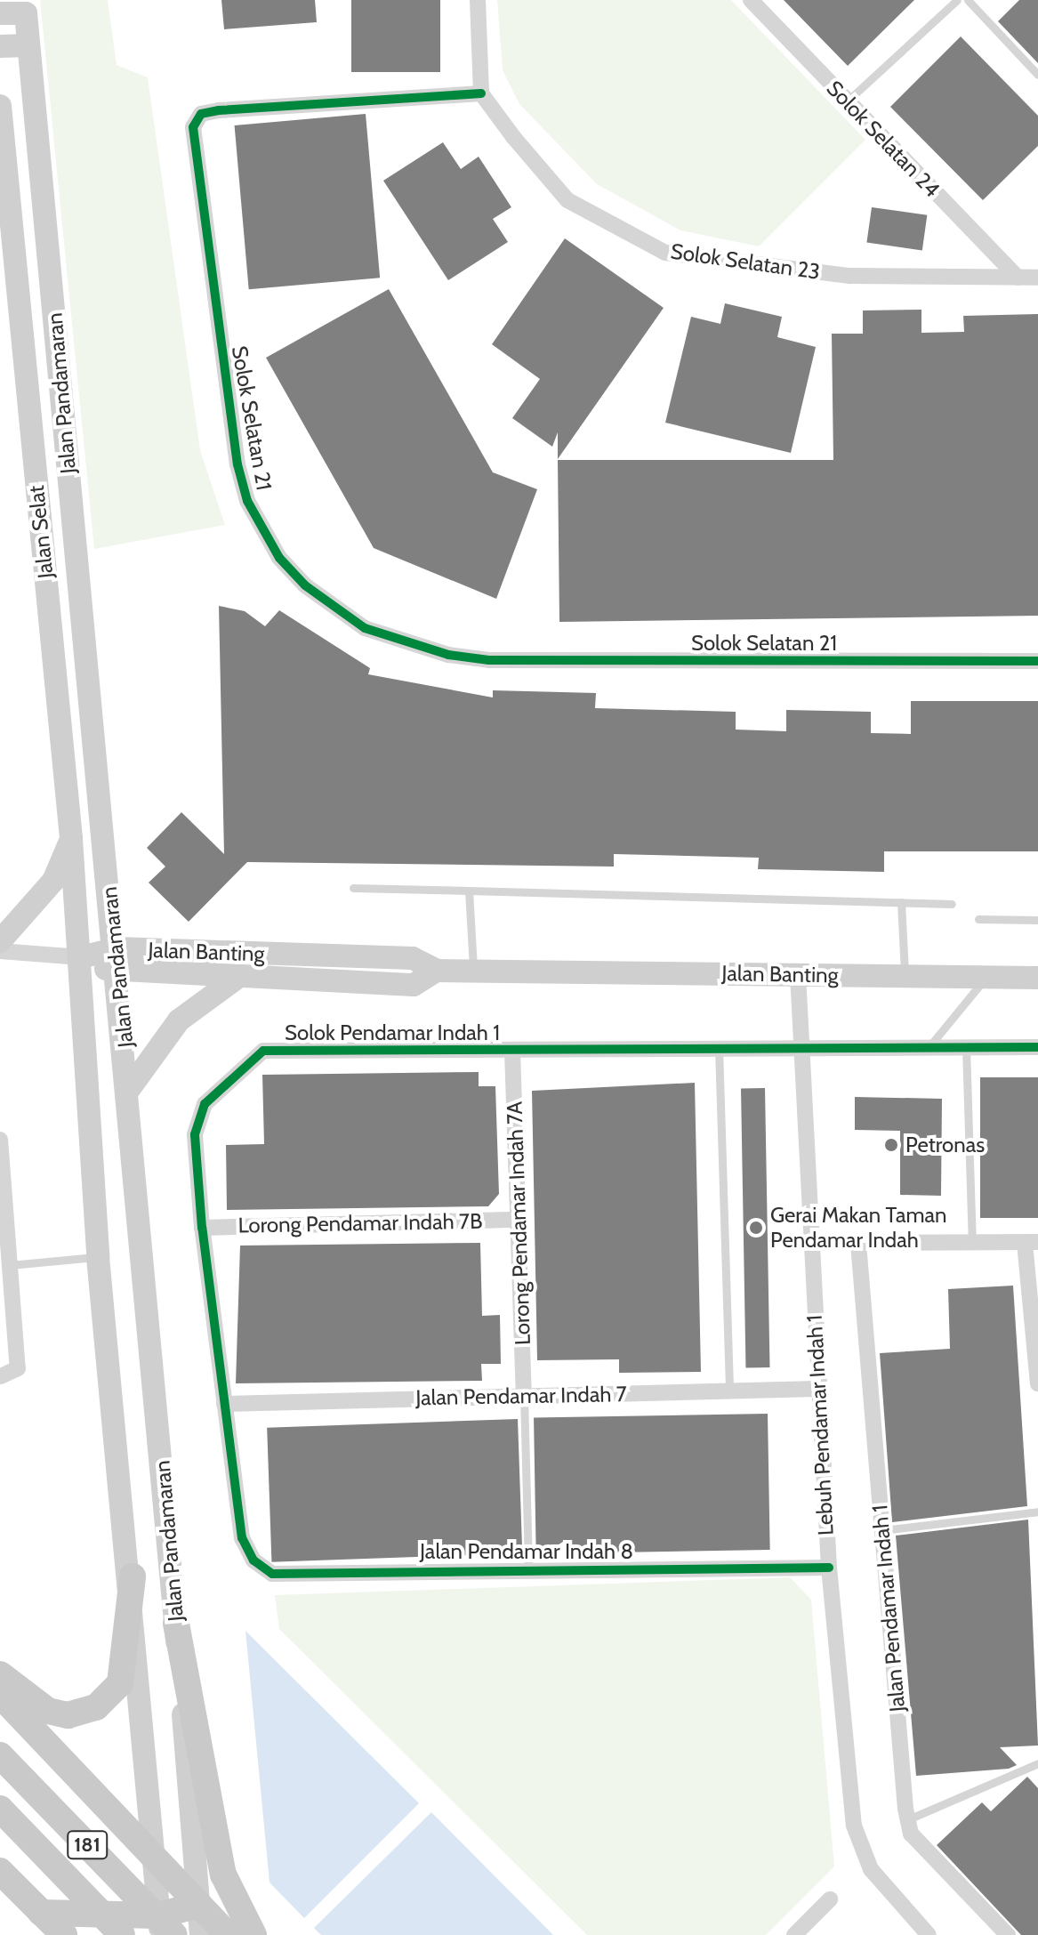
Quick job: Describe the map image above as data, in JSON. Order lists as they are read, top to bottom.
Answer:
{
  "streets": {
    "main road": [
      "Jalan Pandamaran",
      "Jalan Selat",
      "Jalan Banting",
      "181"
    ],
    "street": [
      "Solok Selatan 24",
      "Solok Selatan 23",
      "Solok Selatan 21",
      "Solok Pendamar Indah 1",
      "Lorong Pendamar Indah 7B",
      "Lorong Pendamar Indah 7A",
      "Jalan Pendamar Indah 7",
      "Lebuh Pendamar Indah 1",
      "Jalan Pendamar Indah 8",
      "Jalan Pendamar Indah 1"
    ]
  },
  "crossings": [
    ["Solok Selatan 24", "Solok Selatan 23"],
    ["Solok Selatan 23", "Solok Selatan 21"],
    ["Jalan Pandamaran", "Jalan Selat"],
    ["Jalan Pandamaran", "Jalan Banting"],
    ["Jalan Pandamaran", "181"],
    ["Jalan Selat", "Jalan Banting"],
    ["Jalan Banting", "Lebuh Pendamar Indah 1"],
    ["Solok Pendamar Indah 1", "Lorong Pendamar Indah 7B"],
    ["Solok Pendamar Indah 1", "Lorong Pendamar Indah 7A"],
    ["Solok Pendamar Indah 1", "Jalan Pendamar Indah 7"],
    ["Solok Pendamar Indah 1", "Lebuh Pendamar Indah 1"],
    ["Solok Pendamar Indah 1", "Jalan Pendamar Indah 8"],
    ["Lorong Pendamar Indah 7B", "Lorong Pendamar Indah 7A"],
    ["Lorong Pendamar Indah 7A", "Jalan Pendamar Indah 7"],
    ["Jalan Pendamar Indah 7", "Lebuh Pendamar Indah 1"],
    ["Lebuh Pendamar Indah 1", "Jalan Pendamar Indah 8"]
  ],
  "places": ["Petronas", "Gerai Makan Taman Pendamar Indah"]
}
